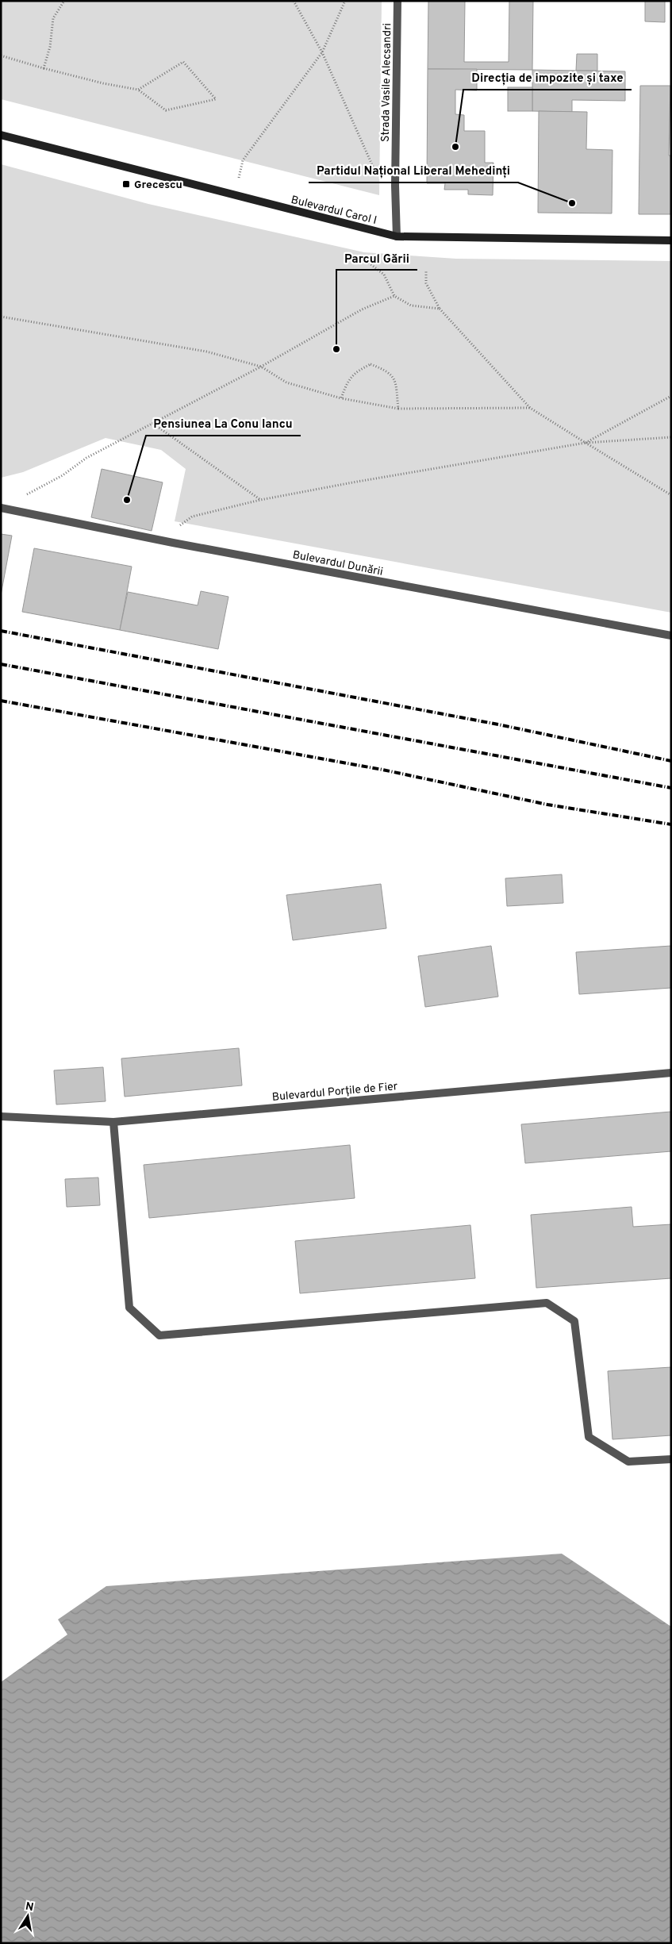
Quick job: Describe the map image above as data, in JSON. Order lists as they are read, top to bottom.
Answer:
{
  "streets": {
    "main road": ["Bulevardul Carol I"],
    "street": ["Strada Vasile Alecsandri", "Bulevardul Dunării", "Bulevardul Porțile de Fier"]
  },
  "crossings": [
    ["Strada Vasile Alecsandri", "Bulevardul Carol I"]
  ],
  "places": {
    "other": [
      "Direcția de impozite și taxe",
      "Partidul Național Liberal Mehedinți",
      "Parcul Gării",
      "Pensiunea La Conu Iancu"
    ],
    "transit": ["Grecescu"]
  },
  "north": "top"
}
